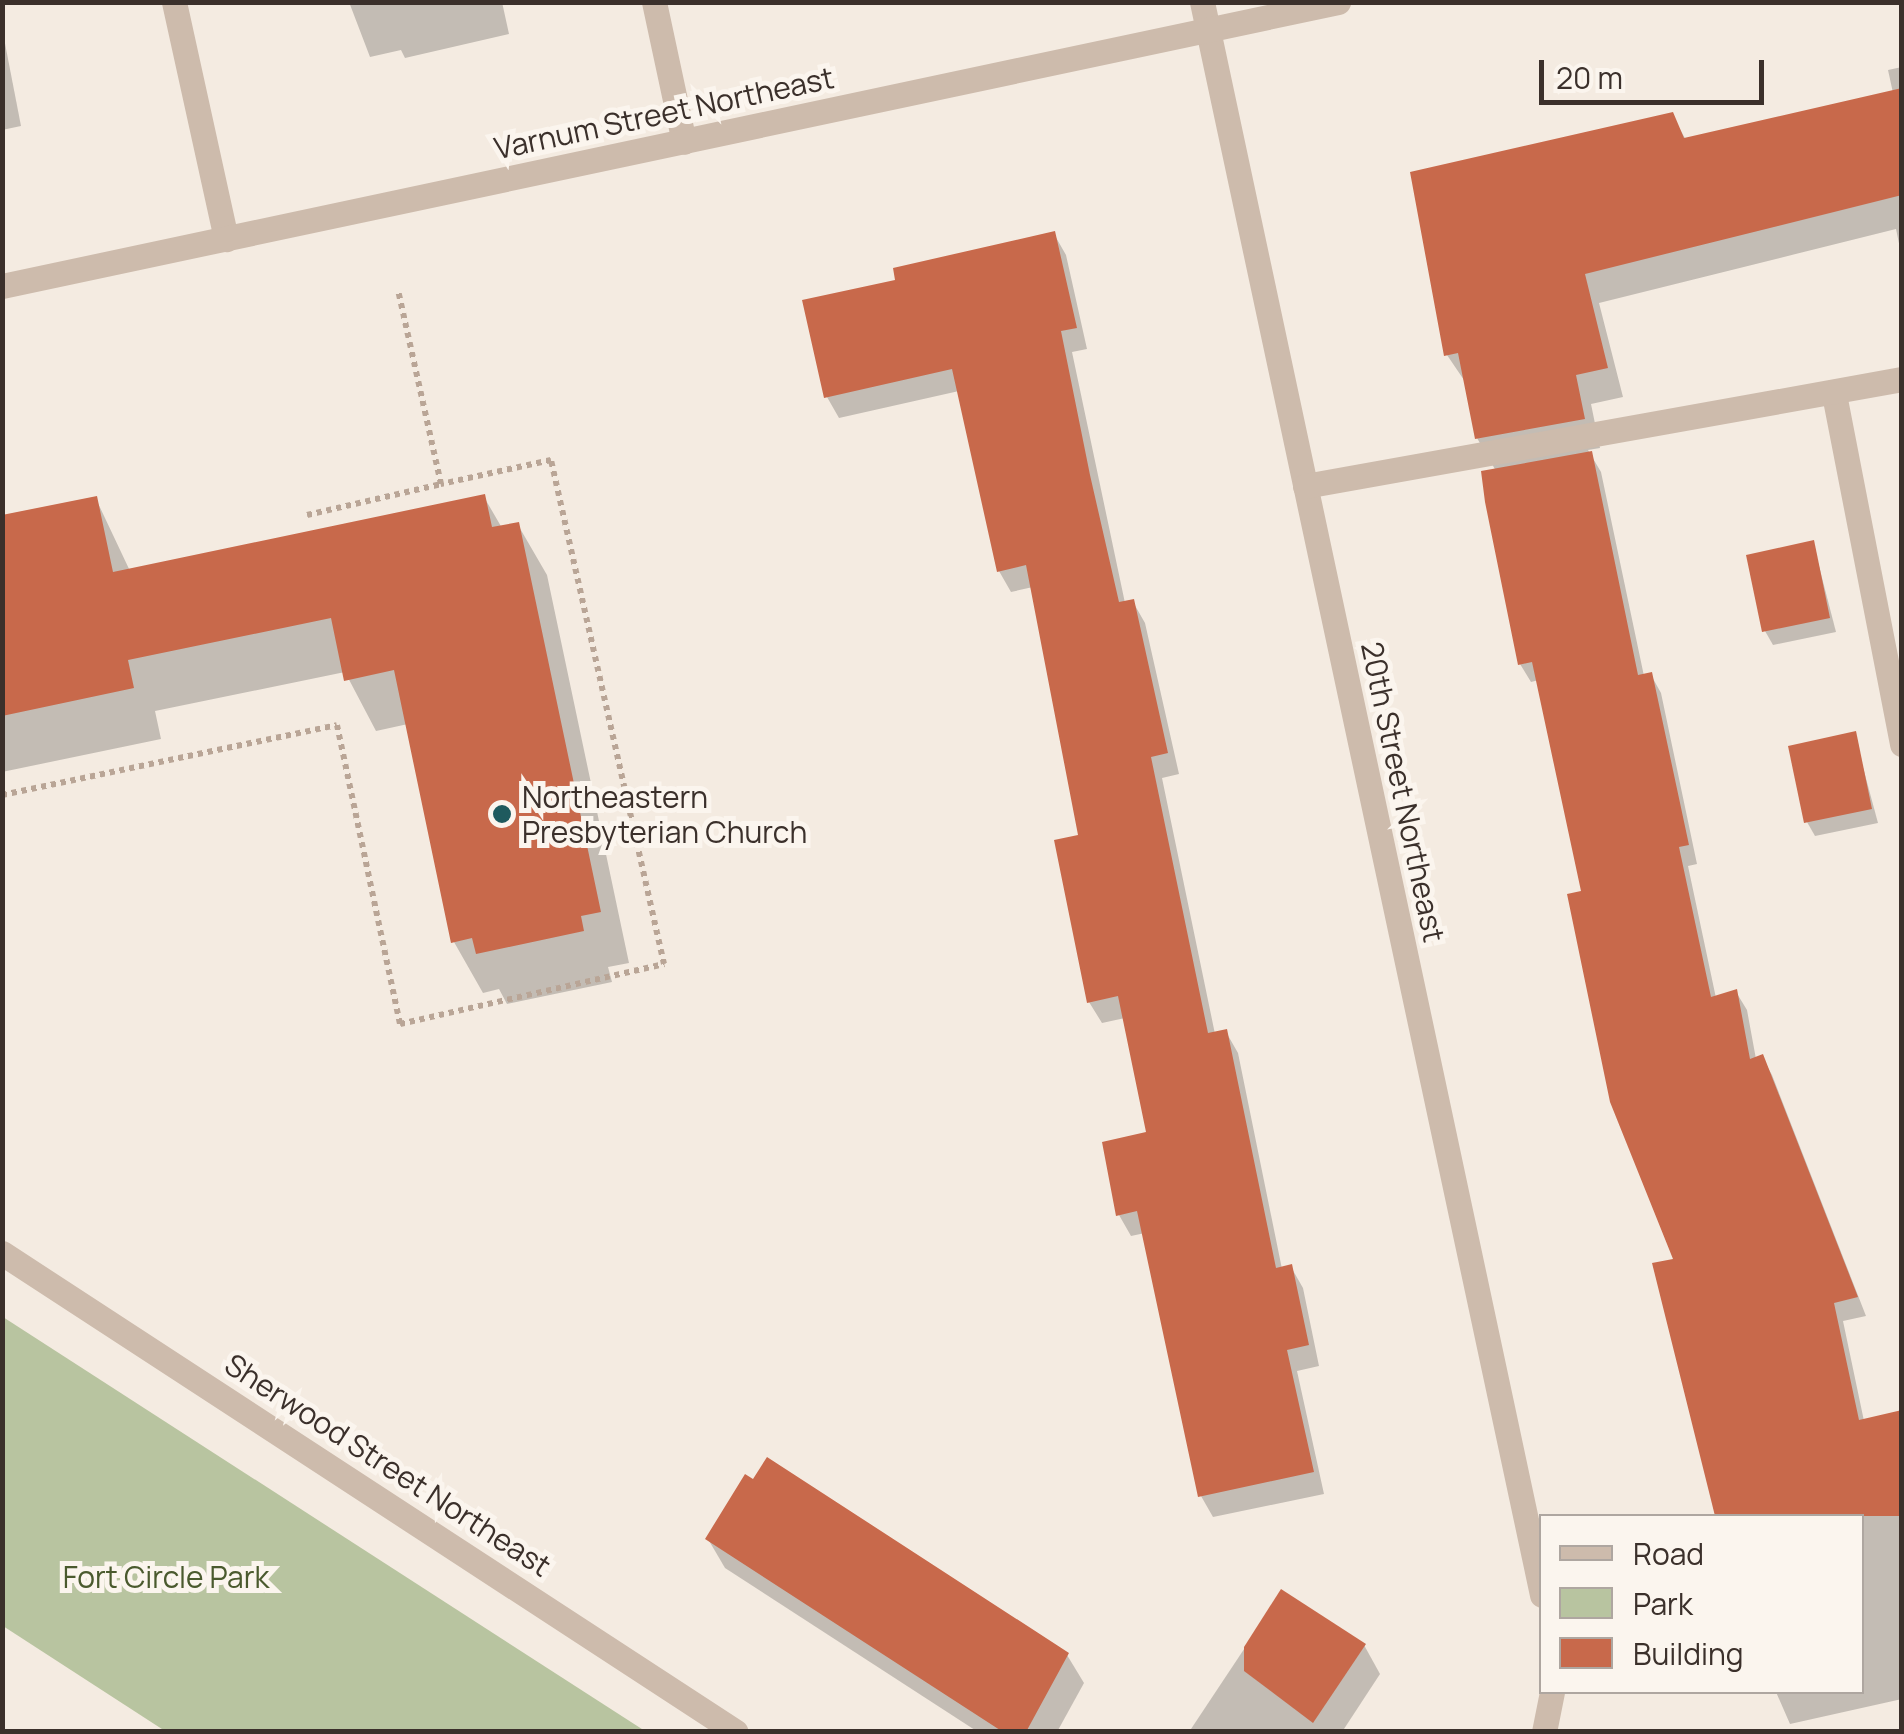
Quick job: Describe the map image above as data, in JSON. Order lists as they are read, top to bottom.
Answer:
{
  "streets": {
    "street": ["Varnum Street Northeast", "20th Street Northeast", "Sherwood Street Northeast"]
  },
  "crossings": [
    ["Varnum Street Northeast", "20th Street Northeast"]
  ],
  "parks": ["Fort Circle Park"],
  "places": ["Northeastern Presbyterian Church"],
  "legend": ["Road", "Park", "Building"],
  "scale_bar": "20 m"
}
